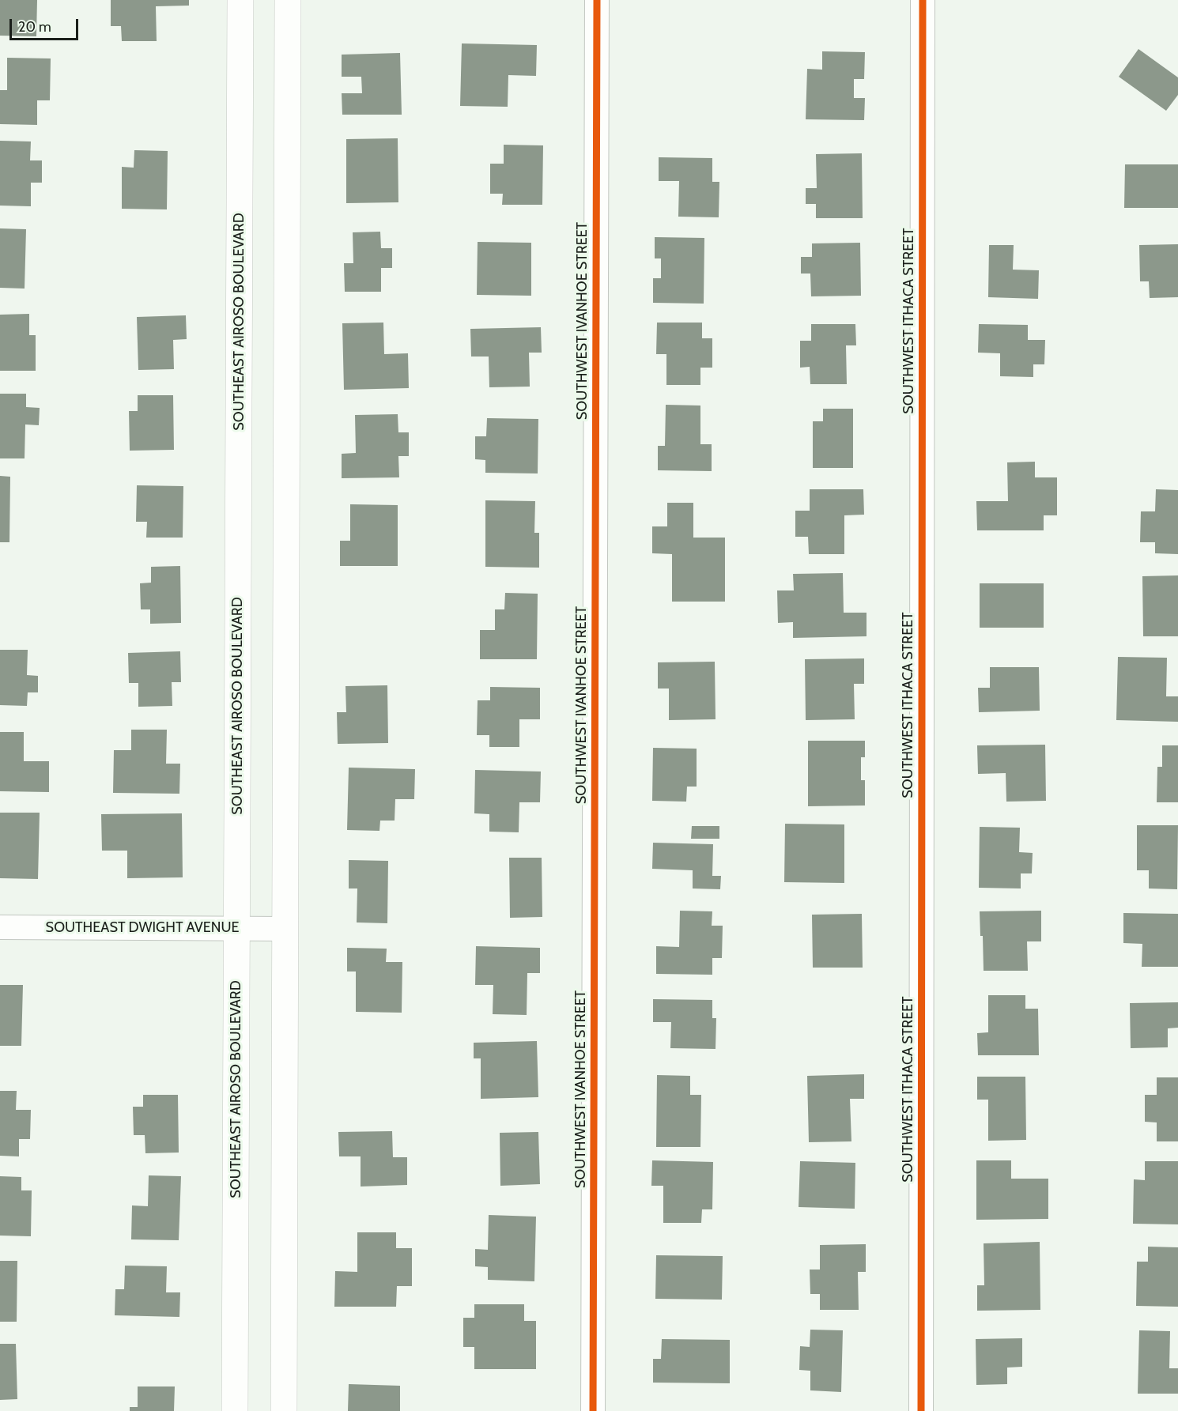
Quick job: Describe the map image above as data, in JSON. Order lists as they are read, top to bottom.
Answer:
{
  "streets": {
    "main road": ["SOUTHEAST AIROSO BOULEVARD"],
    "street": ["SOUTHWEST IVANHOE STREET", "SOUTHWEST ITHACA STREET", "SOUTHEAST DWIGHT AVENUE"]
  },
  "crossings": [
    ["SOUTHEAST AIROSO BOULEVARD", "SOUTHEAST DWIGHT AVENUE"]
  ],
  "scale_bar": "20 m"
}
